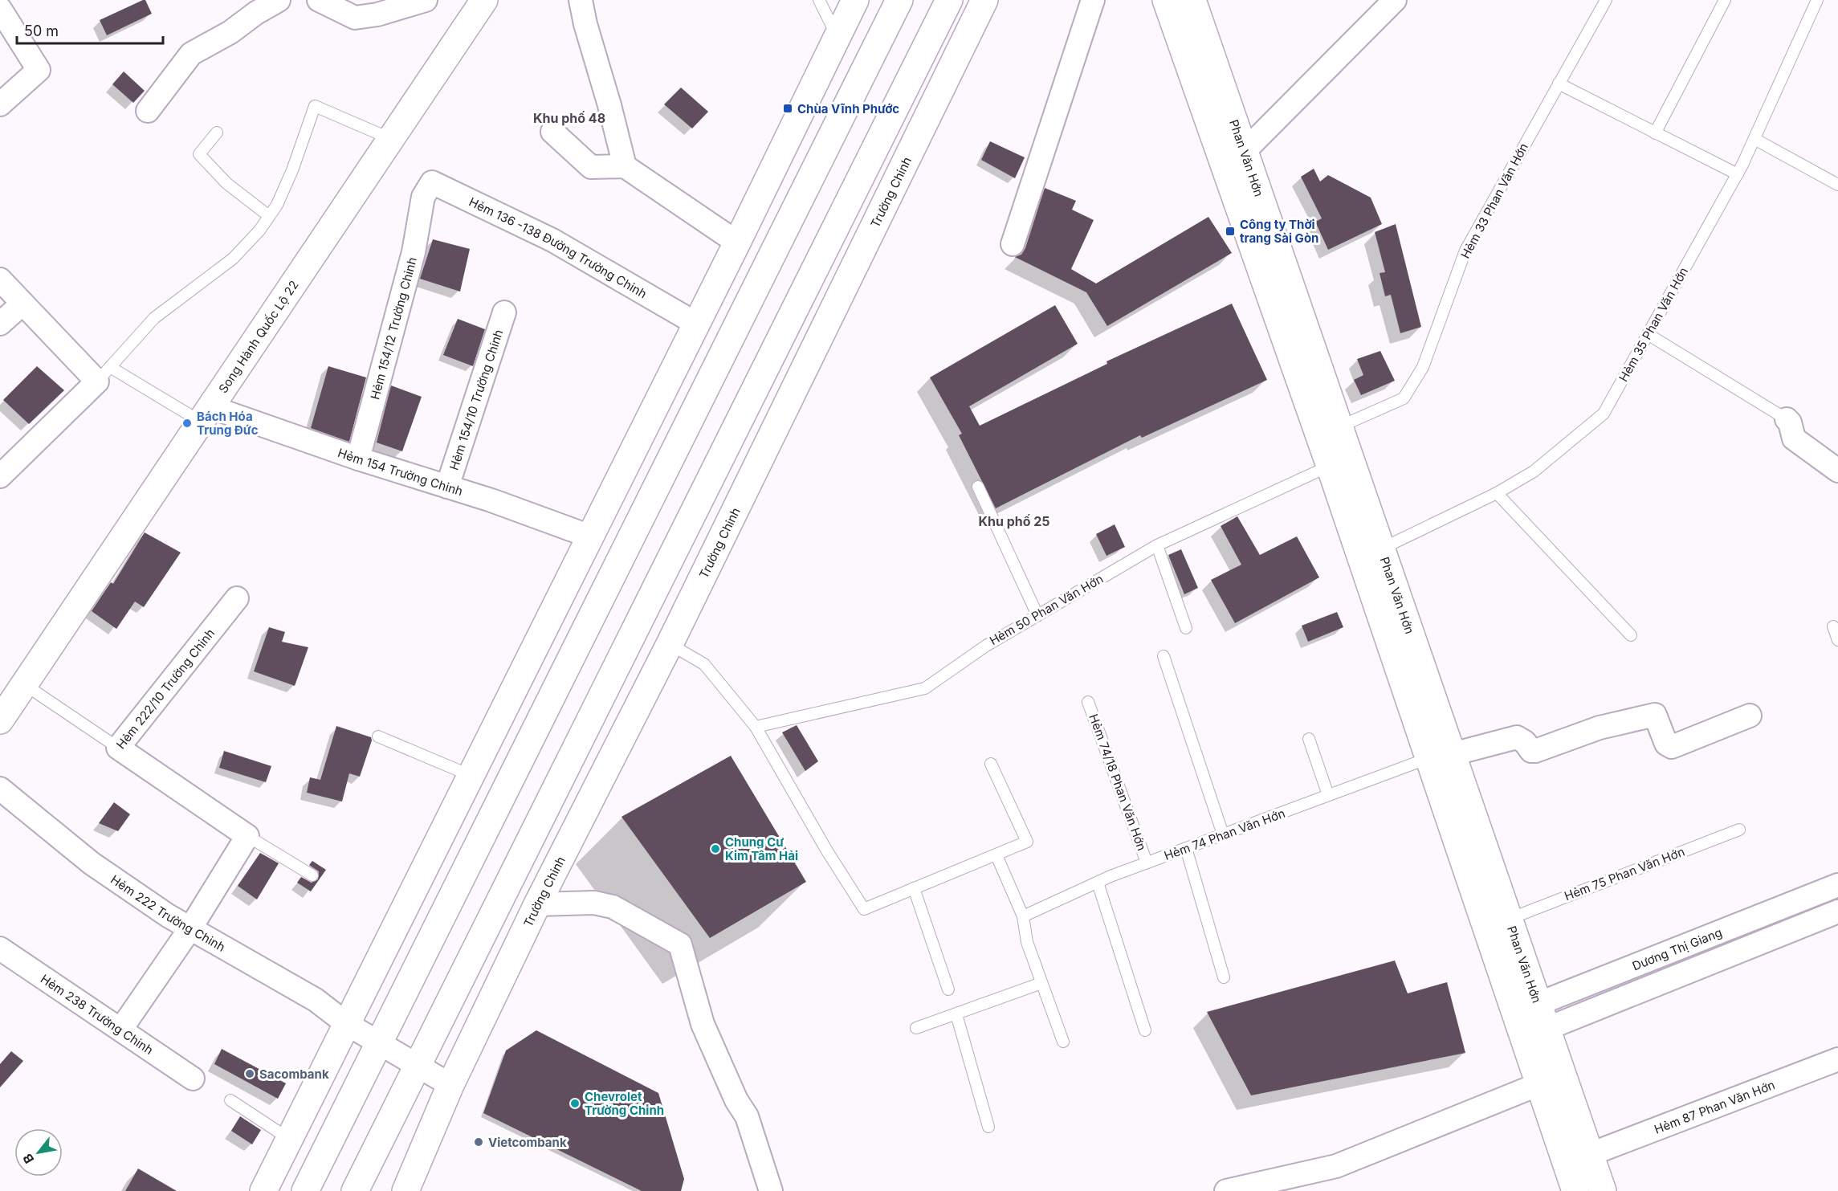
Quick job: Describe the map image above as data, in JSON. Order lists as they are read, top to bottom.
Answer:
{
  "streets": {
    "main road": ["Phan Văn Hớn", "Trường Chinh", "Song Hành Quốc Lộ 22"],
    "street": [
      "Hẻm 136 -138 Đường Trường Chinh",
      "Hẻm 154/12 Trường Chinh",
      "Hẻm 154/10 Trường Chinh",
      "Hẻm 154 Trường Chinh",
      "Hẻm 222/10 Trường Chinh",
      "Hẻm 222 Trường Chinh",
      "Dương Thị Giang",
      "Hẻm 238 Trường Chinh",
      "Hẻm 87 Phan Văn Hớn"
    ],
    "lane": [
      "Hẻm 33 Phan Văn Hớn",
      "Hẻm 35 Phan Văn Hớn",
      "Hẻm 50 Phan Văn Hớn",
      "Hẻm 74/18 Phan Văn Hớn",
      "Hẻm 74 Phan Văn Hớn",
      "Hẻm 75 Phan Văn Hớn"
    ]
  },
  "crossings": [
    ["Phan Văn Hớn", "Hẻm 33 Phan Văn Hớn"],
    ["Phan Văn Hớn", "Hẻm 35 Phan Văn Hớn"],
    ["Phan Văn Hớn", "Hẻm 50 Phan Văn Hớn"],
    ["Phan Văn Hớn", "Hẻm 74 Phan Văn Hớn"],
    ["Phan Văn Hớn", "Hẻm 75 Phan Văn Hớn"],
    ["Phan Văn Hớn", "Dương Thị Giang"],
    ["Phan Văn Hớn", "Hẻm 87 Phan Văn Hớn"],
    ["Hẻm 136 -138 Đường Trường Chinh", "Hẻm 154/12 Trường Chinh"],
    ["Hẻm 154/12 Trường Chinh", "Hẻm 154 Trường Chinh"],
    ["Song Hành Quốc Lộ 22", "Hẻm 154 Trường Chinh"],
    ["Hẻm 154/10 Trường Chinh", "Hẻm 154 Trường Chinh"],
    ["Hẻm 74/18 Phan Văn Hớn", "Hẻm 74 Phan Văn Hớn"]
  ],
  "districts": ["Khu phố 48", "Khu phố 25"],
  "places": {
    "transit": ["Chùa Vĩnh Phước", "Công ty Thời trang Sài Gòn"],
    "other": [
      "Bách Hóa Trung Đức",
      "Chung Cư Kim Tâm Hải",
      "Sacombank",
      "Chevrolet Trường Chinh",
      "Vietcombank"
    ]
  },
  "scale_bar": "50 m",
  "north": "bottom left"
}
